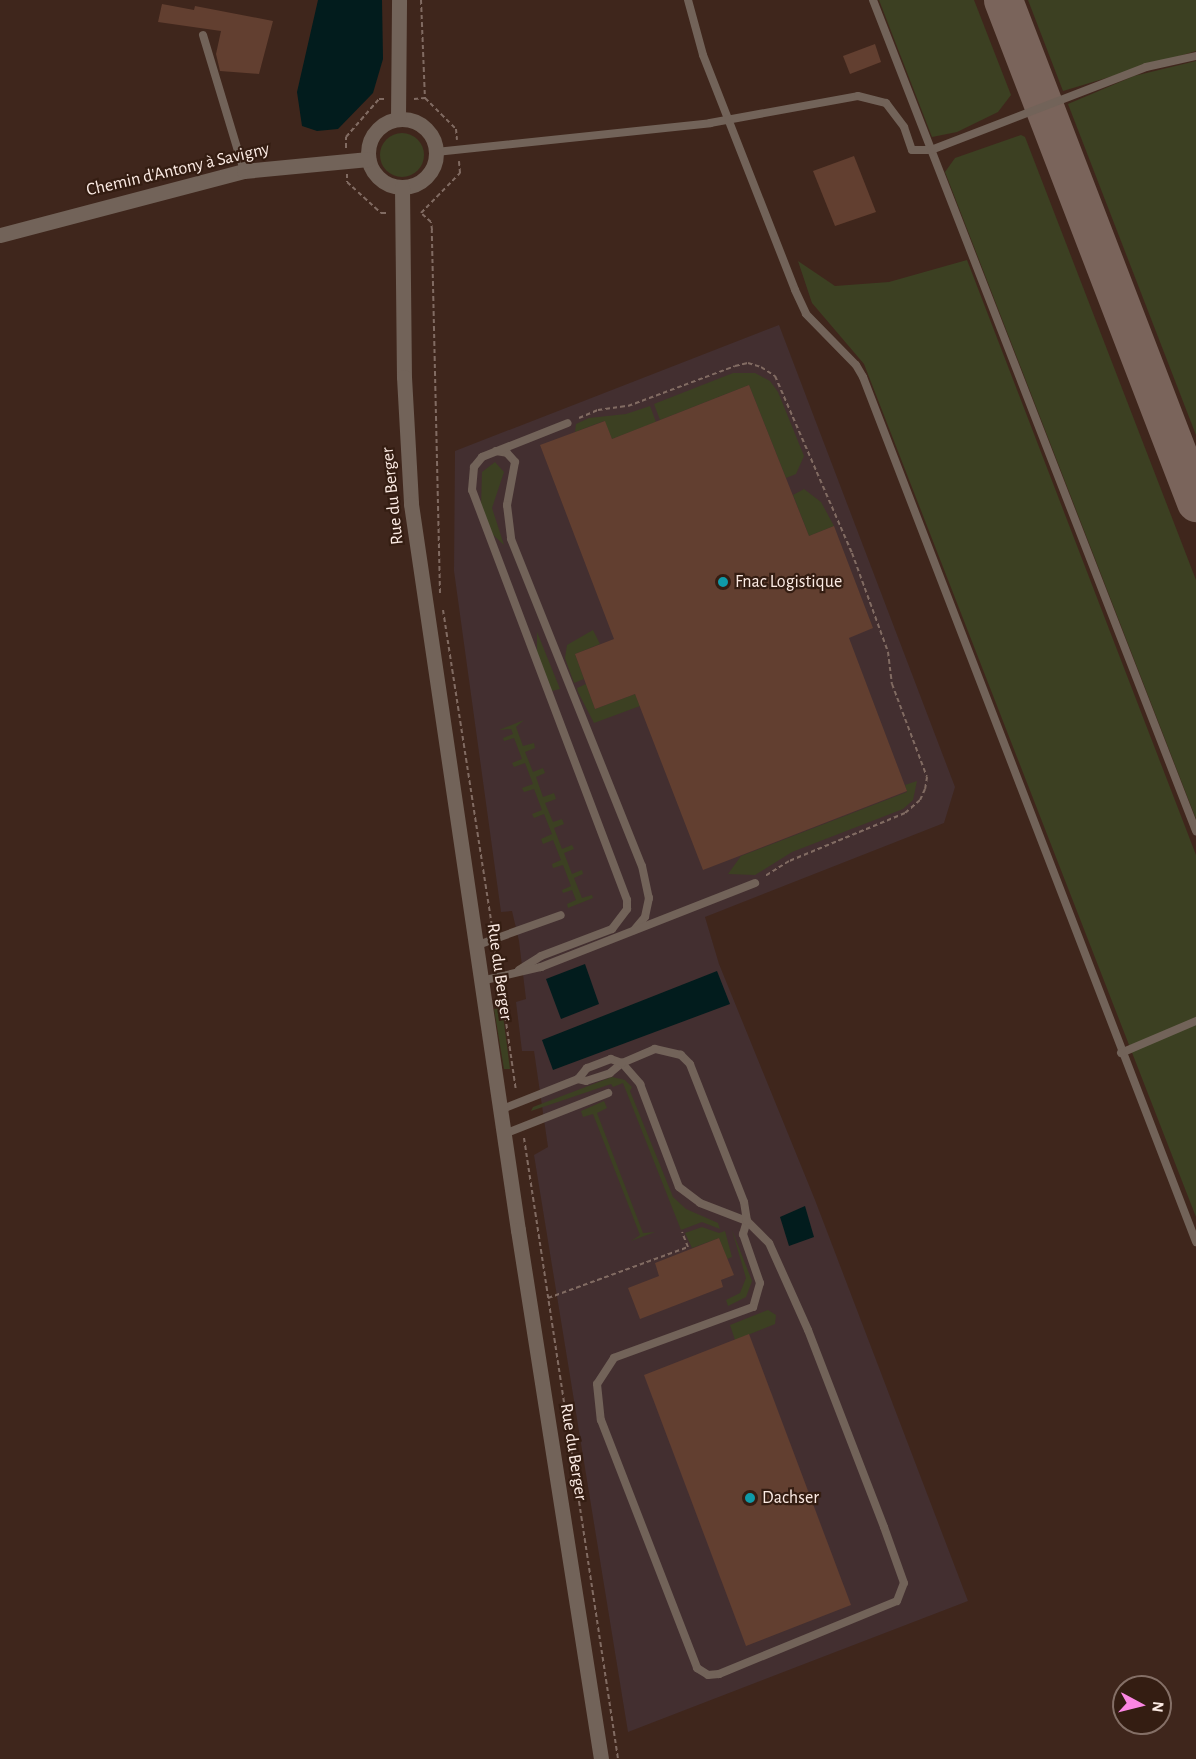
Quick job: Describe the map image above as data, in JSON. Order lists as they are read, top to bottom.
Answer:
{
  "streets": {
    "street": ["Chemin d'Antony à Savigny", "Rue du Berger"]
  },
  "crossings": [
    ["Chemin d'Antony à Savigny", "Rue du Berger"]
  ],
  "places": ["Fnac Logistique", "Dachser"],
  "north": "right"
}
